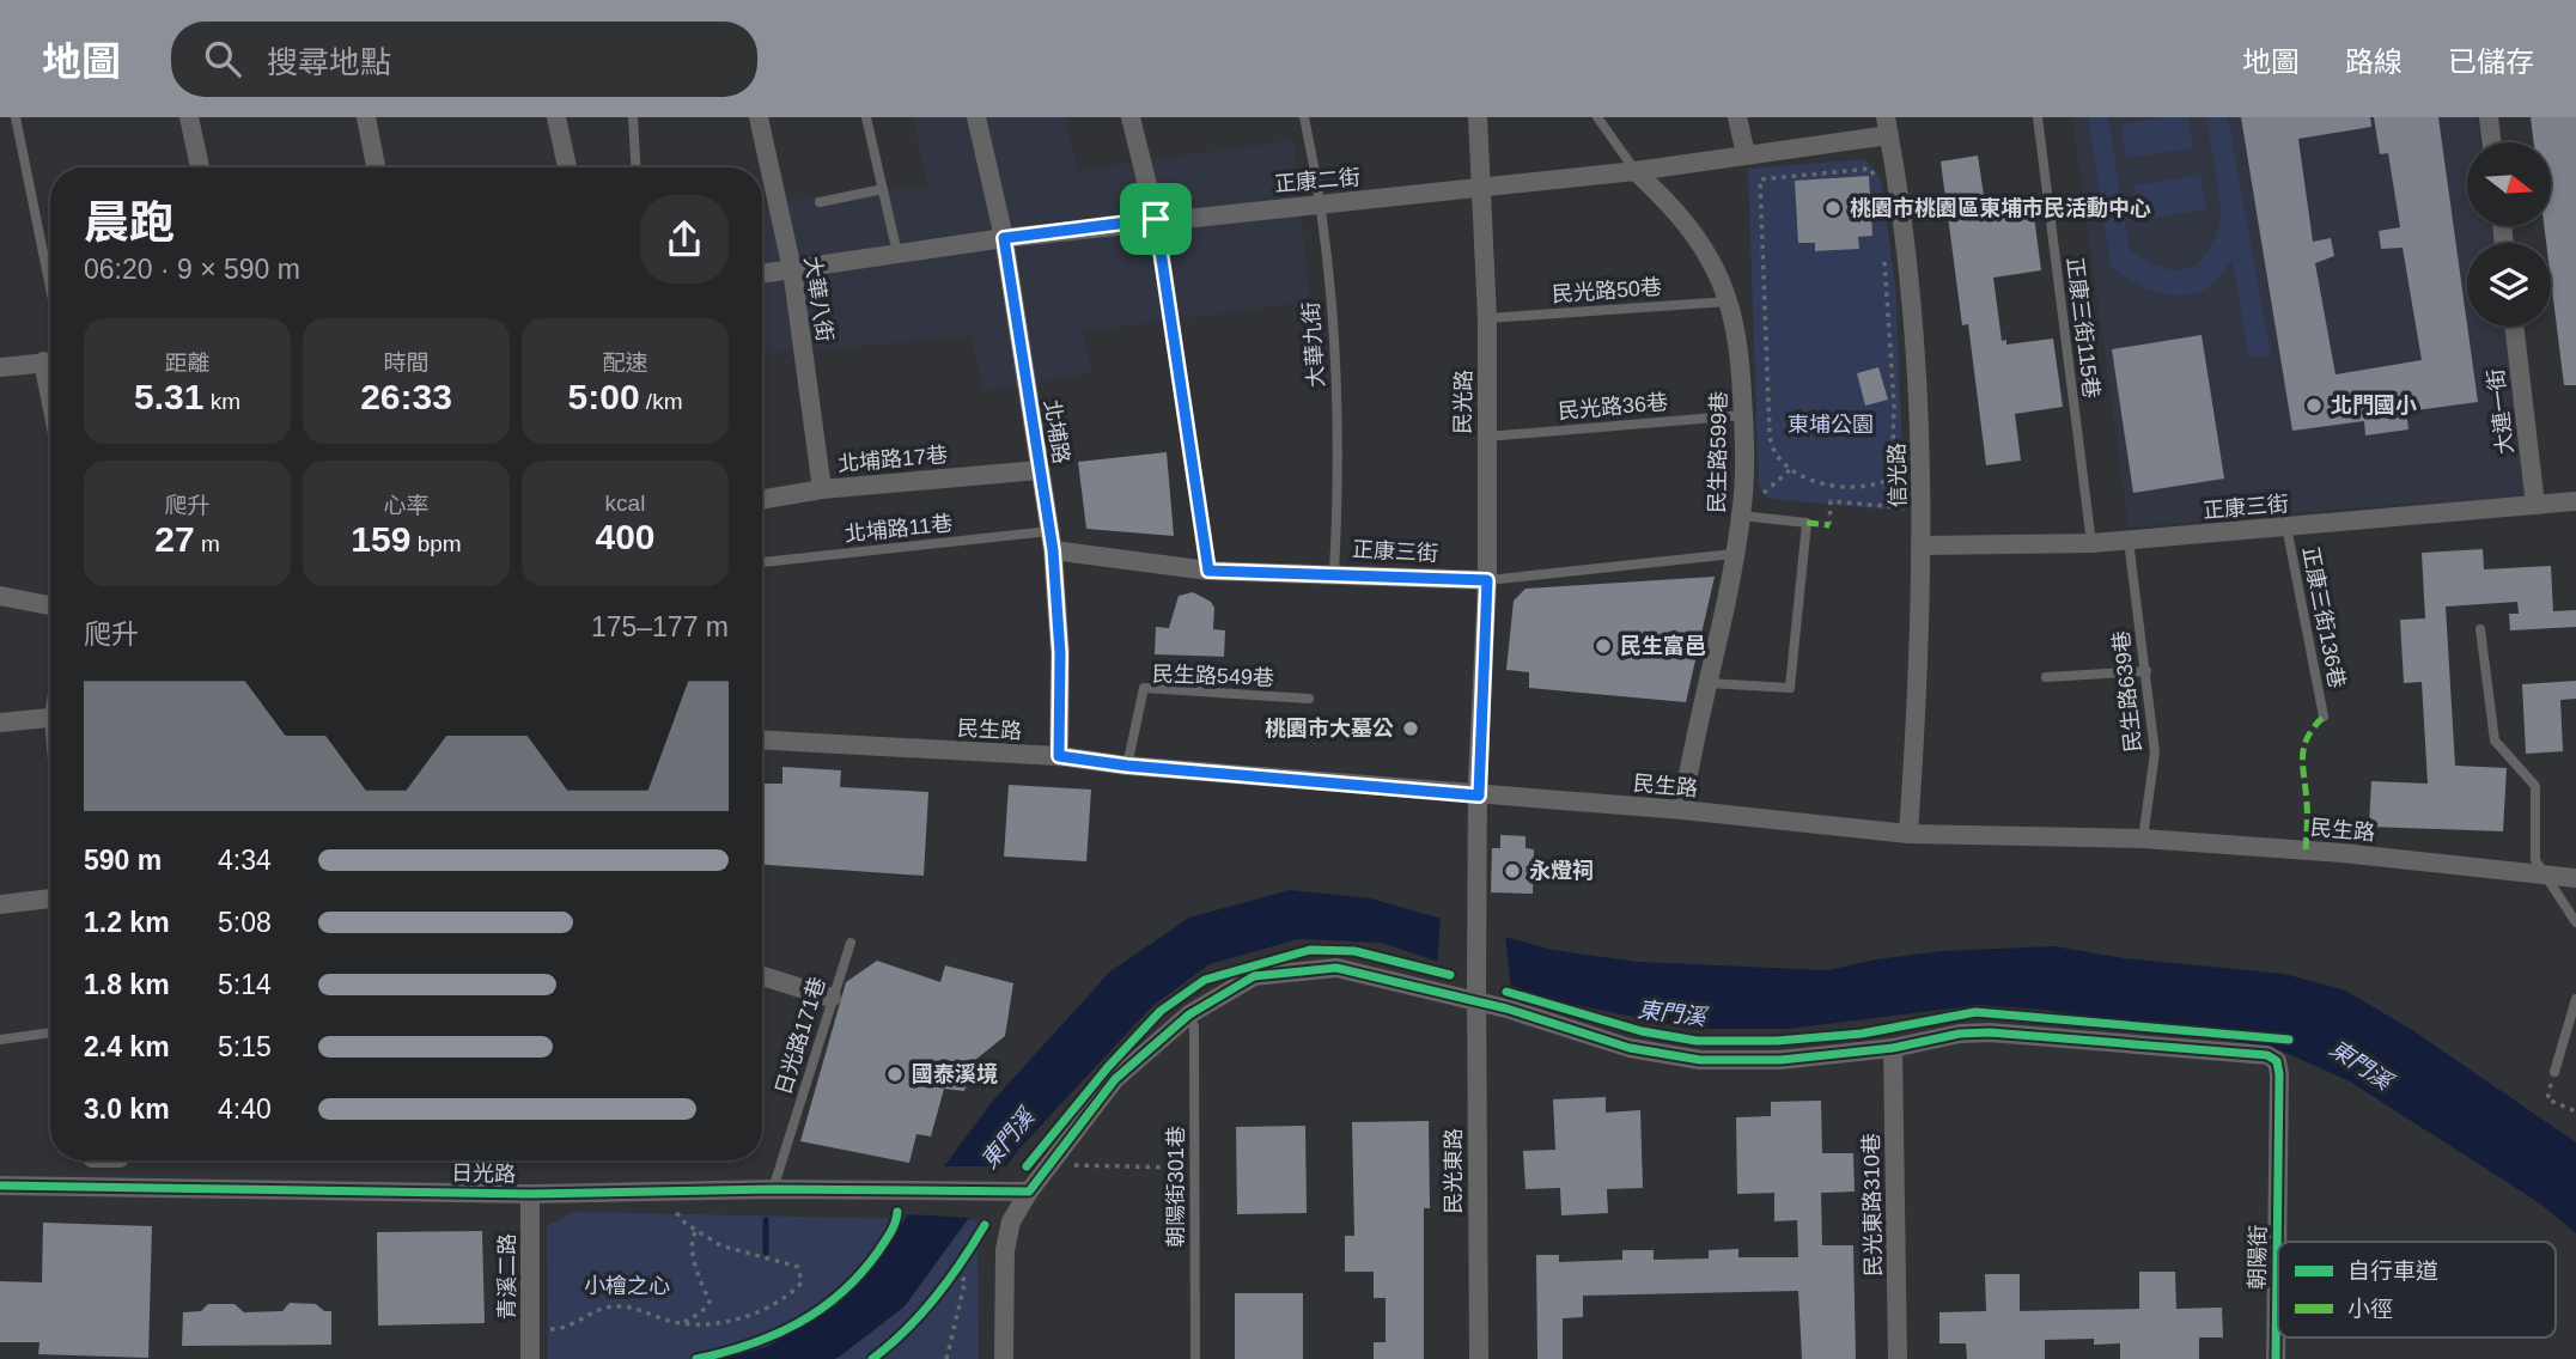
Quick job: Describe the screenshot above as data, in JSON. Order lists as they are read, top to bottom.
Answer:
{
  "streets": {
    "street": [
      "正康二街",
      "大華八街",
      "民光路",
      "大連一街",
      "北埔路",
      "民生路599巷",
      "北埔路17巷",
      "信光路",
      "正康三街",
      "民生路",
      "民光東路",
      "日光路",
      "民光東路310巷",
      "朝陽街",
      "青溪二路"
    ],
    "lane": [
      "民光路50巷",
      "正康三街115巷",
      "大華九街",
      "民光路36巷",
      "北埔路11巷",
      "正康三街136巷",
      "民生路549巷",
      "民生路639巷",
      "日光路171巷",
      "朝陽街301巷"
    ]
  },
  "crossings": [
    ["正康二街", "大華八街"],
    ["正康二街", "大華九街"],
    ["正康二街", "民光路"],
    ["正康二街", "北埔路"],
    ["正康二街", "民生路599巷"],
    ["正康二街", "信光路"],
    ["民光路50巷", "民光路"],
    ["民光路50巷", "民生路599巷"],
    ["大華八街", "北埔路17巷"],
    ["正康三街115巷", "正康三街"],
    ["大華九街", "正康三街"],
    ["民光路", "民光路36巷"],
    ["民光路", "正康三街"],
    ["民光路", "民生路"],
    ["民光路", "民光東路"],
    ["民光路36巷", "民生路599巷"],
    ["大連一街", "正康三街"],
    ["北埔路", "北埔路17巷"],
    ["北埔路", "正康三街"],
    ["北埔路", "北埔路11巷"],
    ["北埔路", "民生路"],
    ["民生路599巷", "正康三街"],
    ["民生路599巷", "民生路"],
    ["信光路", "正康三街"],
    ["信光路", "民生路"],
    ["正康三街", "北埔路11巷"],
    ["正康三街", "正康三街136巷"],
    ["正康三街", "民生路639巷"],
    ["民生路549巷", "民生路"],
    ["民生路639巷", "民生路"],
    ["民生路", "民光東路"],
    ["日光路171巷", "日光路"],
    ["日光路", "青溪二路"],
    ["民光東路310巷", "朝陽街"]
  ],
  "water": ["東門溪"],
  "parks": ["東埔公園", "小檜之心"],
  "places": [
    "桃園市桃園區東埔市民活動中心",
    "北門國小",
    "民生富邑",
    "桃園市大墓公",
    "永燈祠",
    "國泰溪境"
  ],
  "legend": ["自行車道", "小徑"],
  "north": "right",
  "page": {
    "header": "地圖",
    "search": "搜尋地點",
    "nav": ["地圖", "路線", "已儲存"],
    "heading": ["晨跑", "06:20 · 9 × 590 m"],
    "stats": [
      ["距離", "5.31 km"],
      ["時間", "26:33"],
      ["配速", "5:00 /km"],
      ["爬升", "27 m"],
      ["心率", "159 bpm"],
      ["kcal", "400"]
    ],
    "chart": ["爬升", "175–177 m"],
    "list": [
      {
        "name": "590 m",
        "note": "4:34"
      },
      {
        "name": "1.2 km",
        "note": "5:08"
      },
      {
        "name": "1.8 km",
        "note": "5:14"
      },
      {
        "name": "2.4 km",
        "note": "5:15"
      },
      {
        "name": "3.0 km",
        "note": "4:40"
      }
    ]
  }
}
